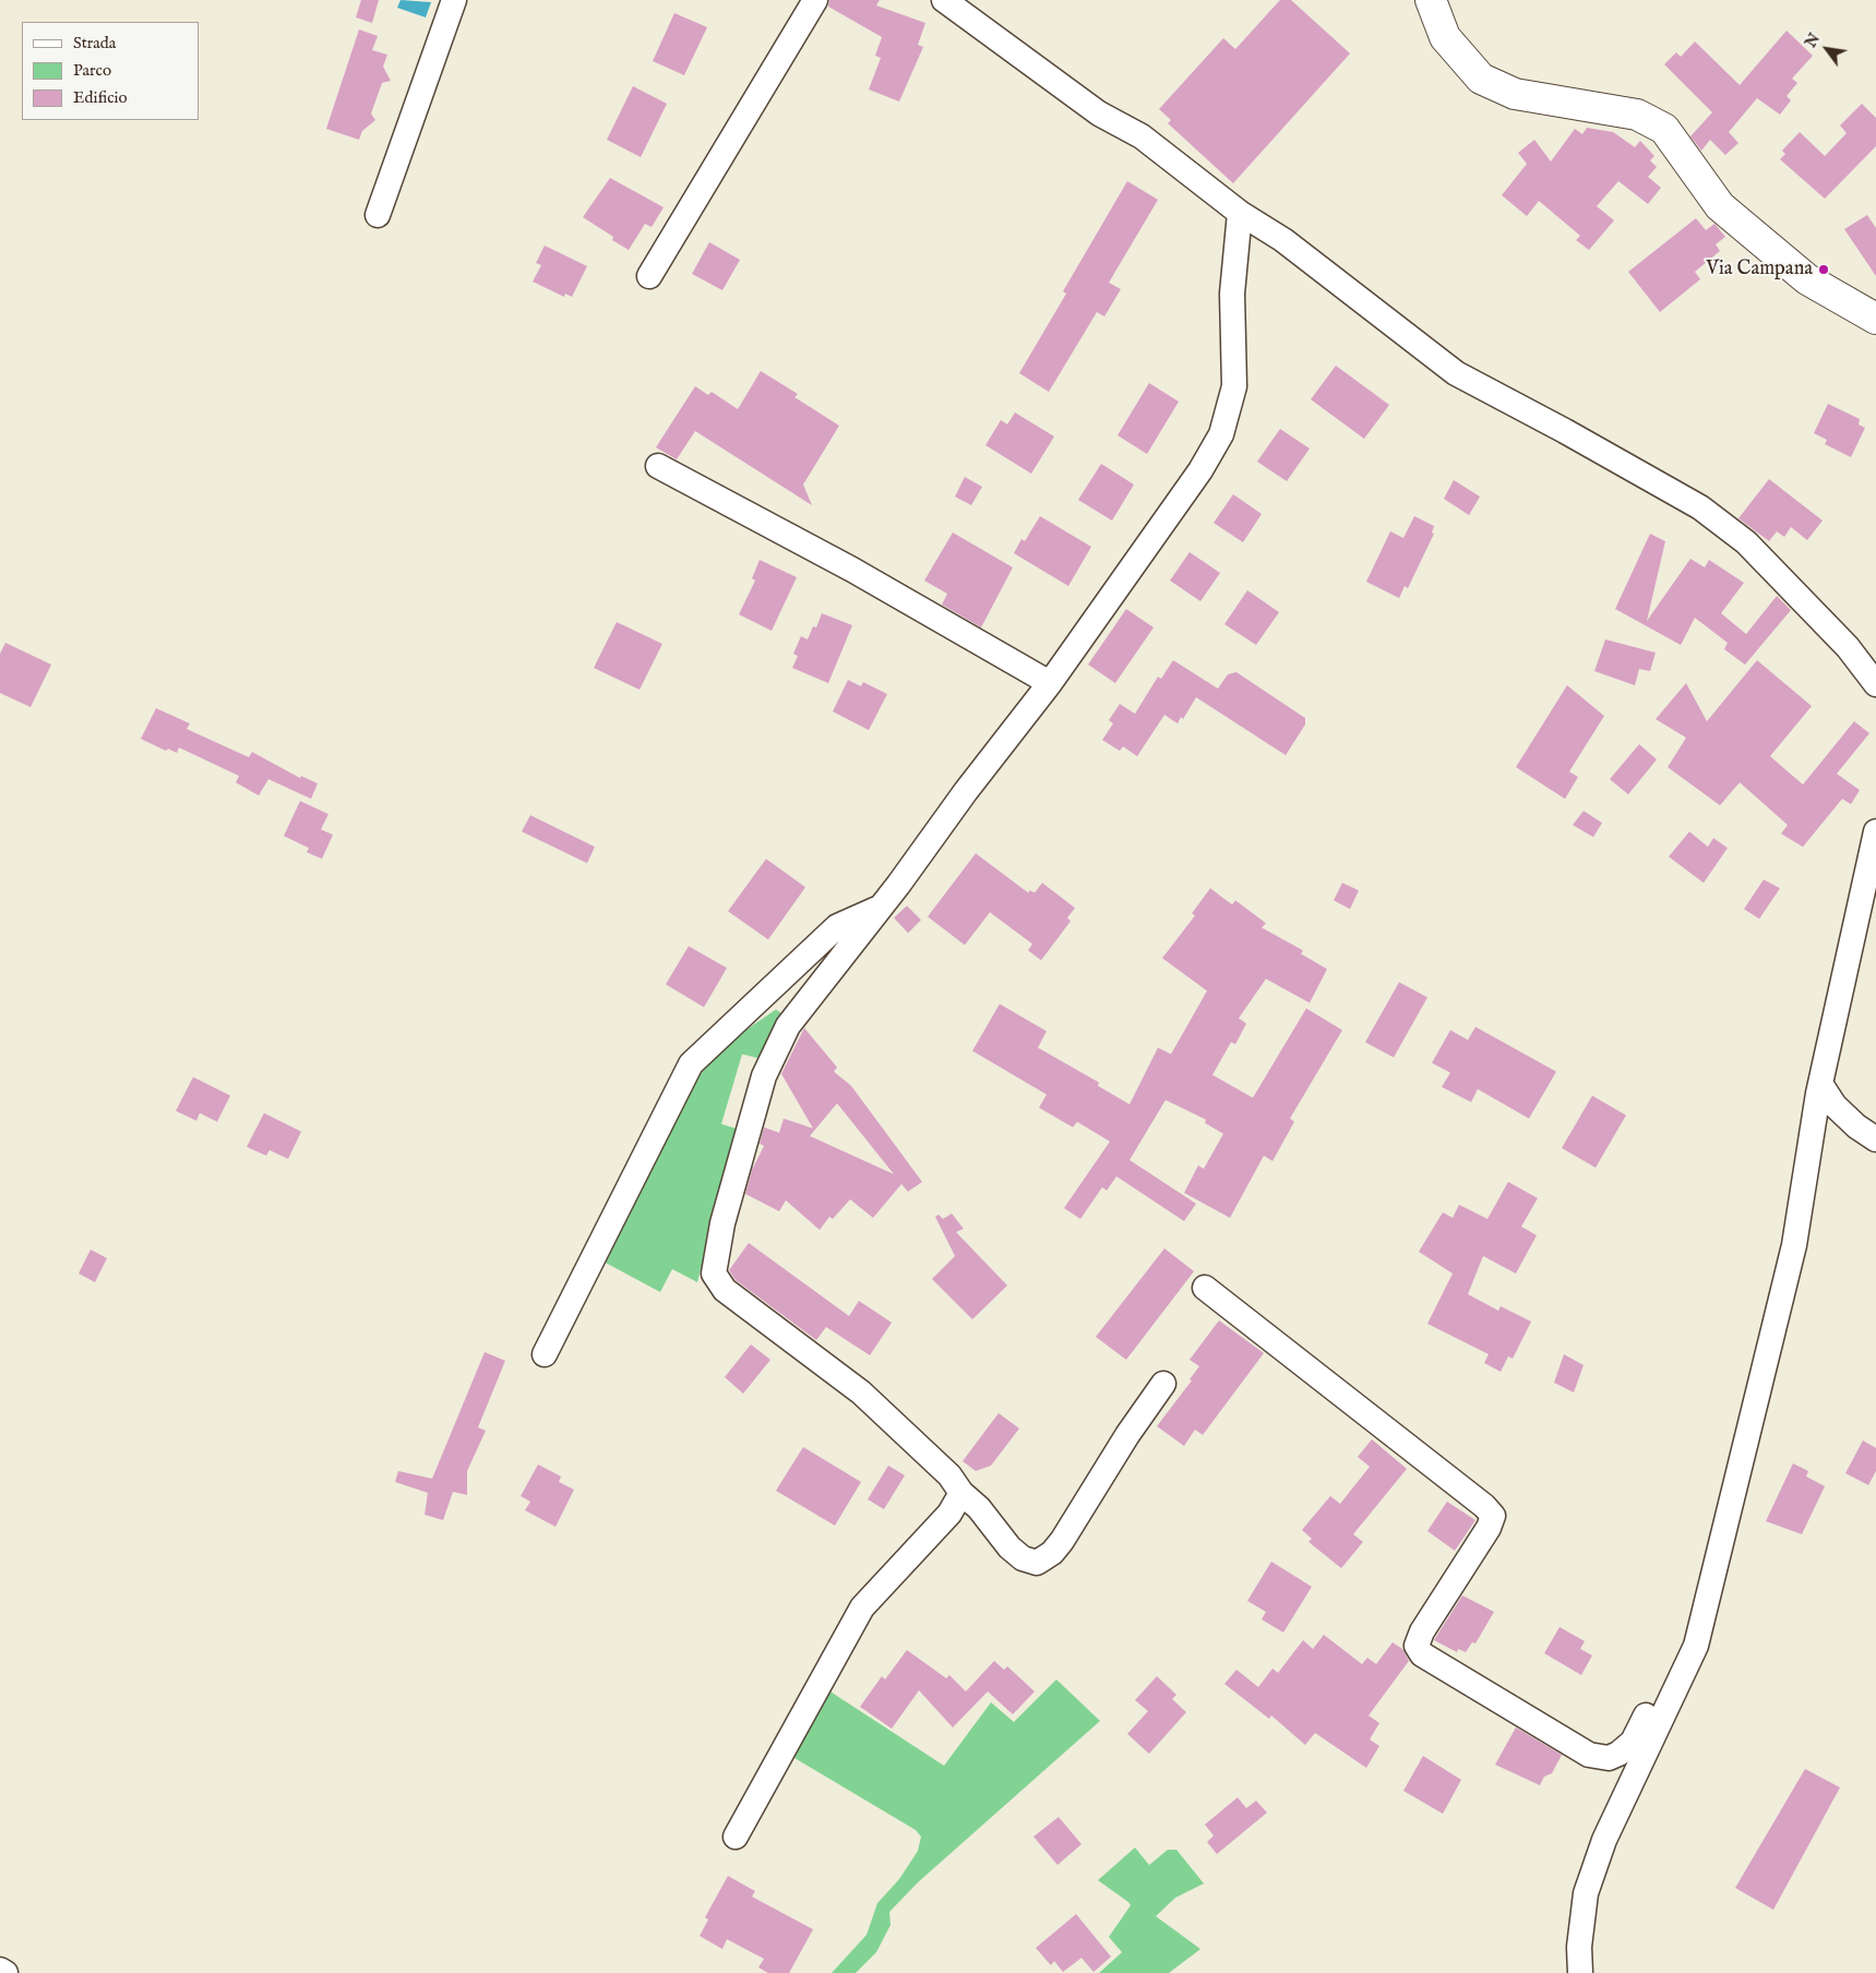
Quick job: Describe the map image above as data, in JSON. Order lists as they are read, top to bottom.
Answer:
{
  "places": ["Via Campana"],
  "legend": ["Strada", "Parco", "Edificio"],
  "north": "top left"
}
